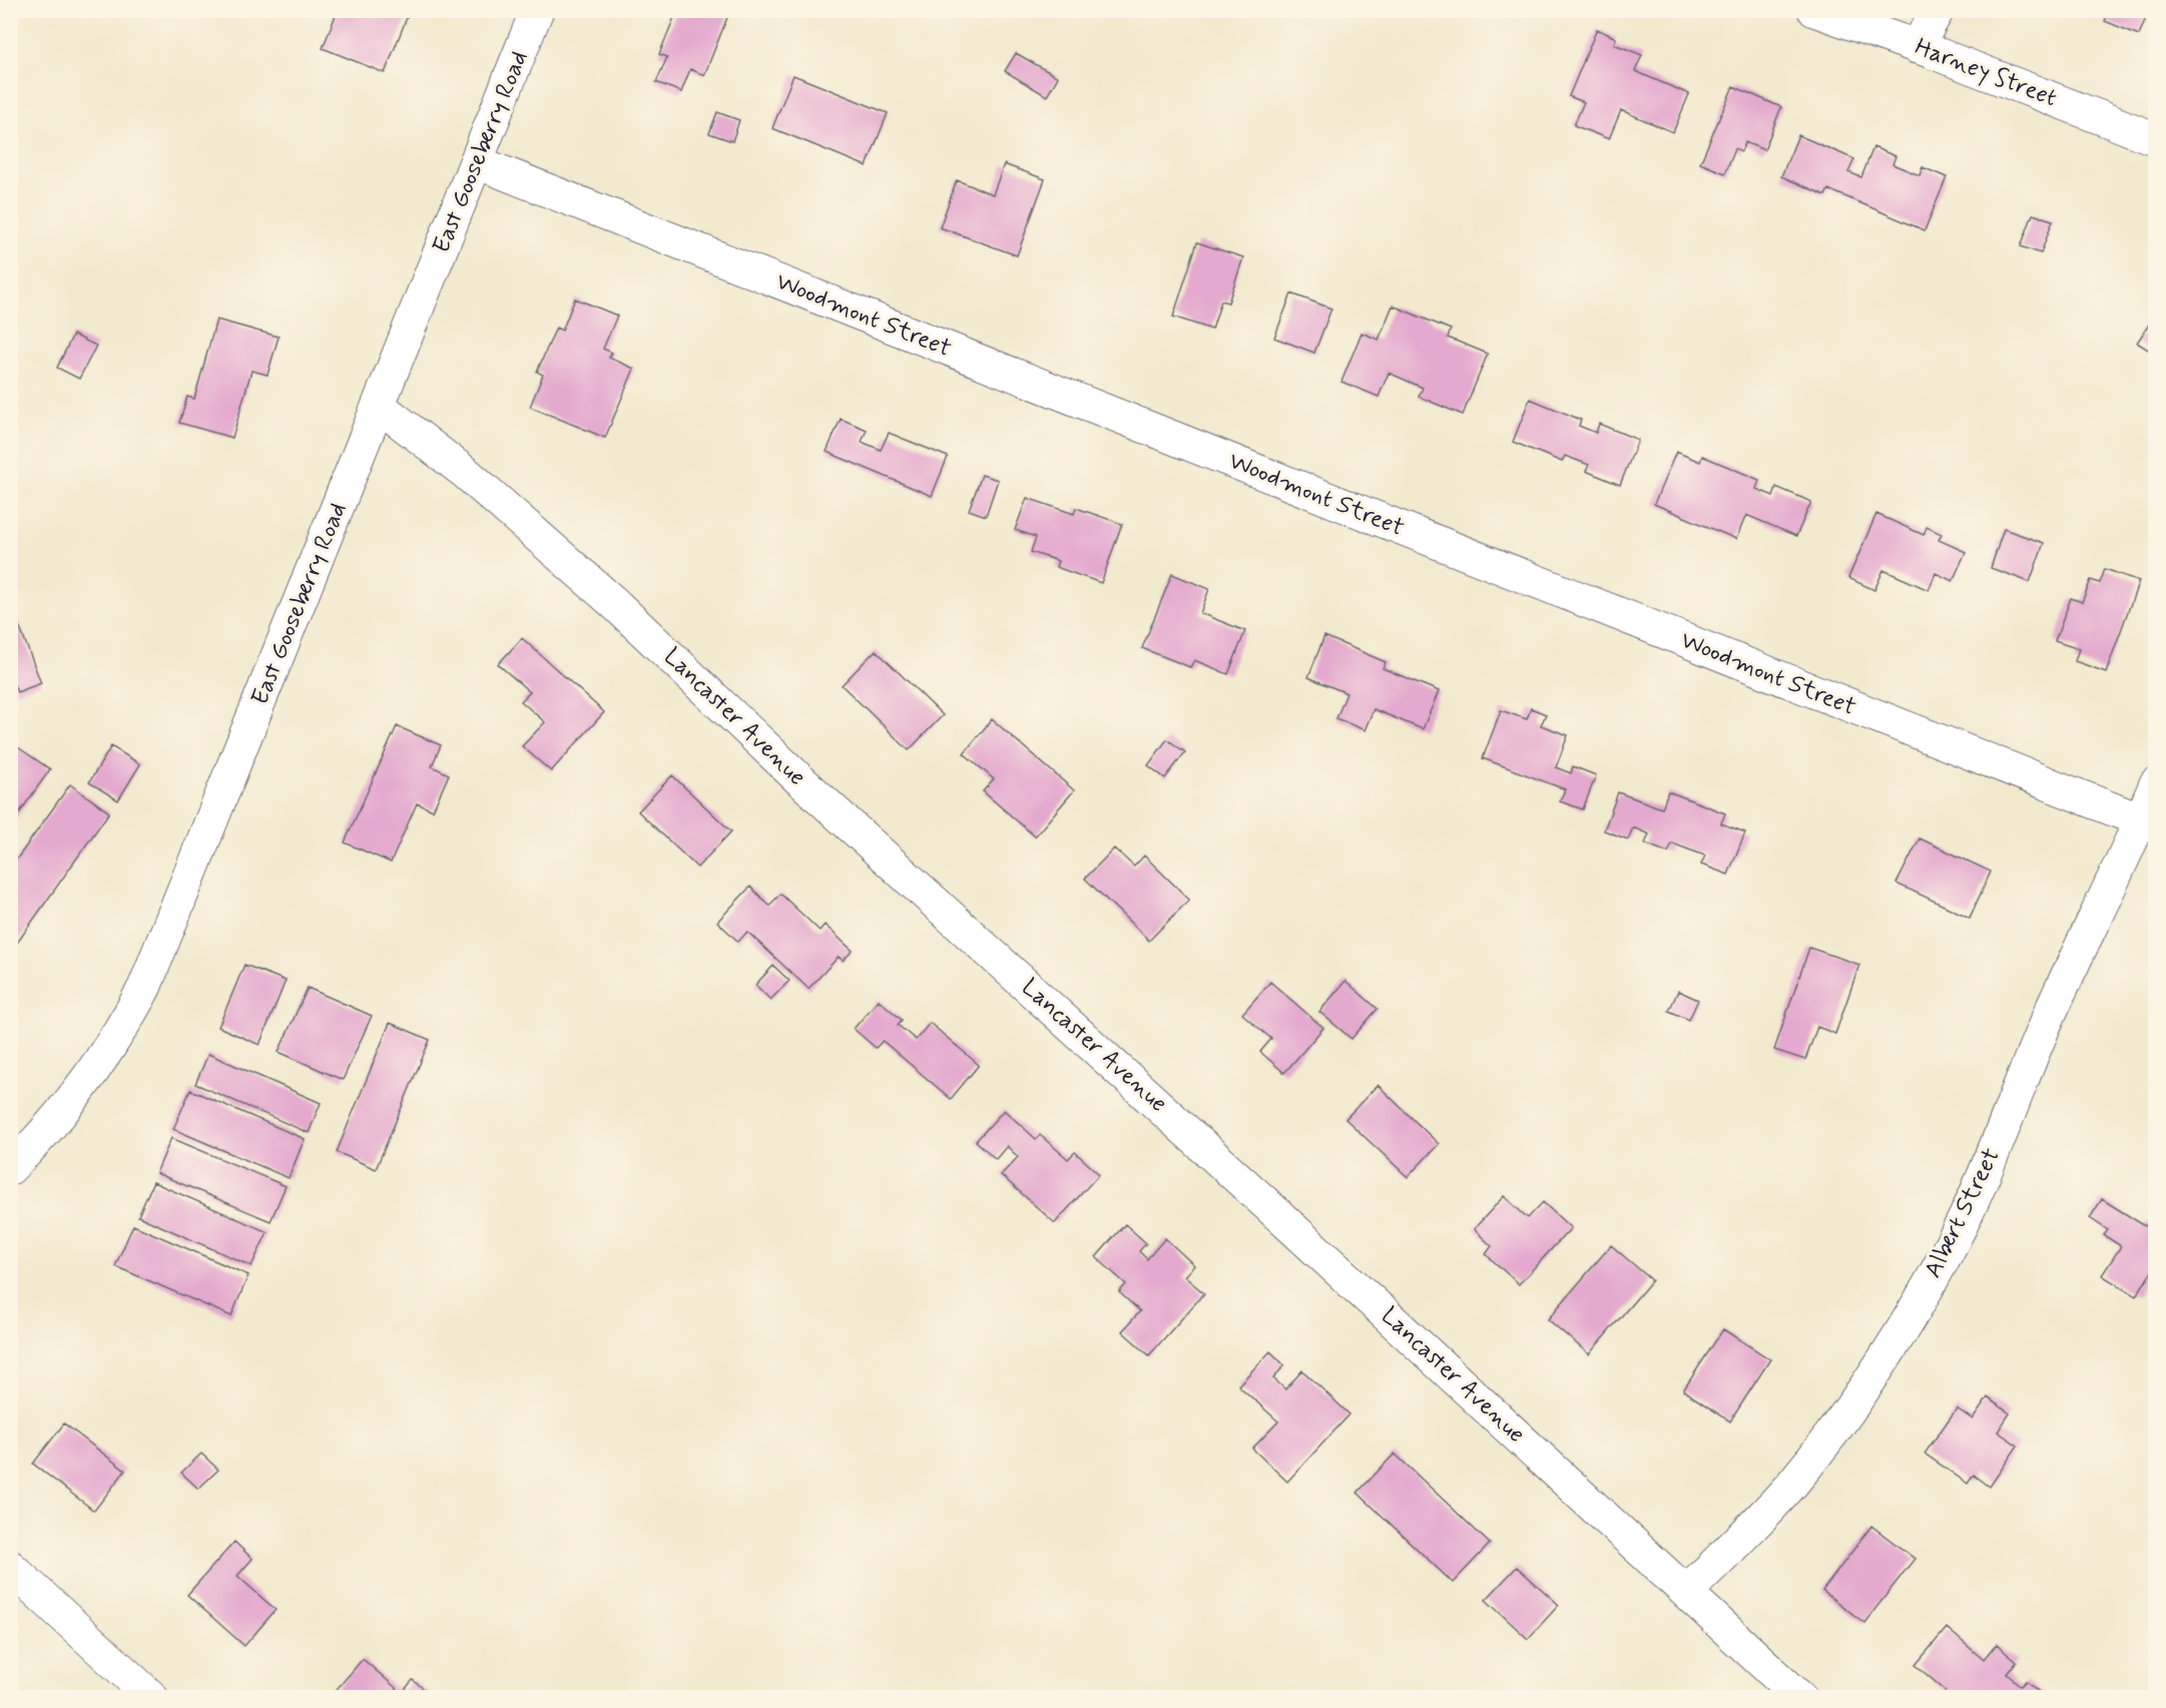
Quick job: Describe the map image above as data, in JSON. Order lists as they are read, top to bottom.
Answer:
{
  "streets": {
    "street": [
      "Harney Street",
      "East Gooseberry Road",
      "Woodmont Street",
      "Lancaster Avenue",
      "Albert Street"
    ]
  },
  "crossings": [
    ["East Gooseberry Road", "Woodmont Street"],
    ["East Gooseberry Road", "Lancaster Avenue"],
    ["Woodmont Street", "Albert Street"],
    ["Lancaster Avenue", "Albert Street"]
  ]
}
